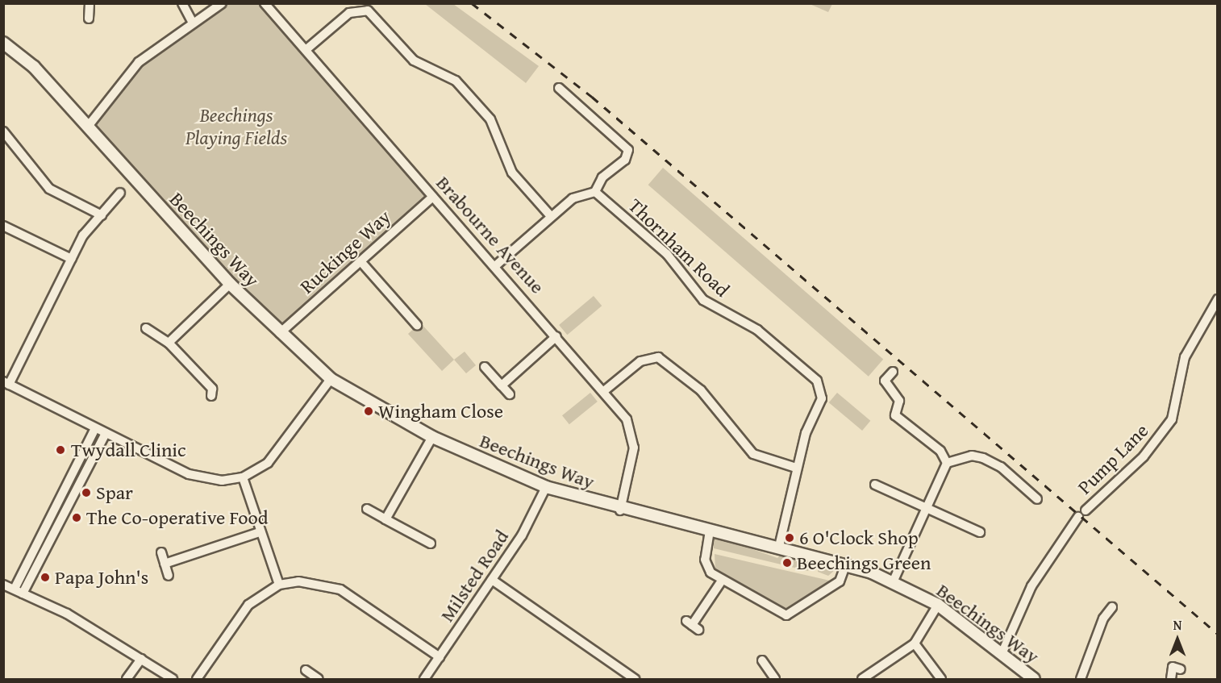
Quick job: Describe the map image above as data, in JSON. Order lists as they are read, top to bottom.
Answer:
{
  "streets": {
    "street": [
      "Brabourne Avenue",
      "Beechings Way",
      "Thornham Road",
      "Ruckinge Way",
      "Pump Lane",
      "Milsted Road"
    ]
  },
  "crossings": [
    ["Brabourne Avenue", "Beechings Way"],
    ["Brabourne Avenue", "Ruckinge Way"],
    ["Beechings Way", "Thornham Road"],
    ["Beechings Way", "Ruckinge Way"],
    ["Beechings Way", "Pump Lane"],
    ["Beechings Way", "Milsted Road"]
  ],
  "parks": ["Beechings Playing Fields"],
  "places": [
    "Wingham Close",
    "Twydall Clinic",
    "Spar",
    "The Co-operative Food",
    "6 O'Clock Shop",
    "Beechings Green",
    "Papa John's"
  ],
  "north": "top"
}
